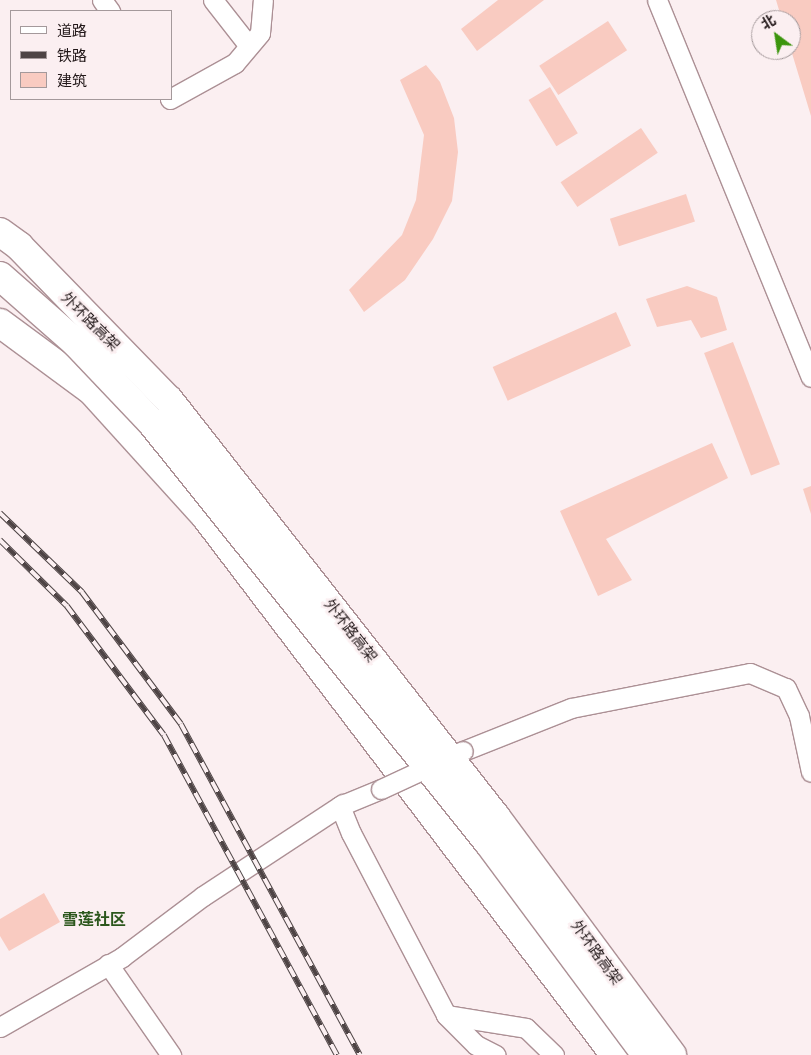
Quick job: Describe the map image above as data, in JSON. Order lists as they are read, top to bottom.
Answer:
{
  "streets": {
    "highway": ["外环路高架"]
  },
  "districts": ["雪莲社区"],
  "legend": ["道路", "铁路", "建筑"],
  "north": "top left"
}
